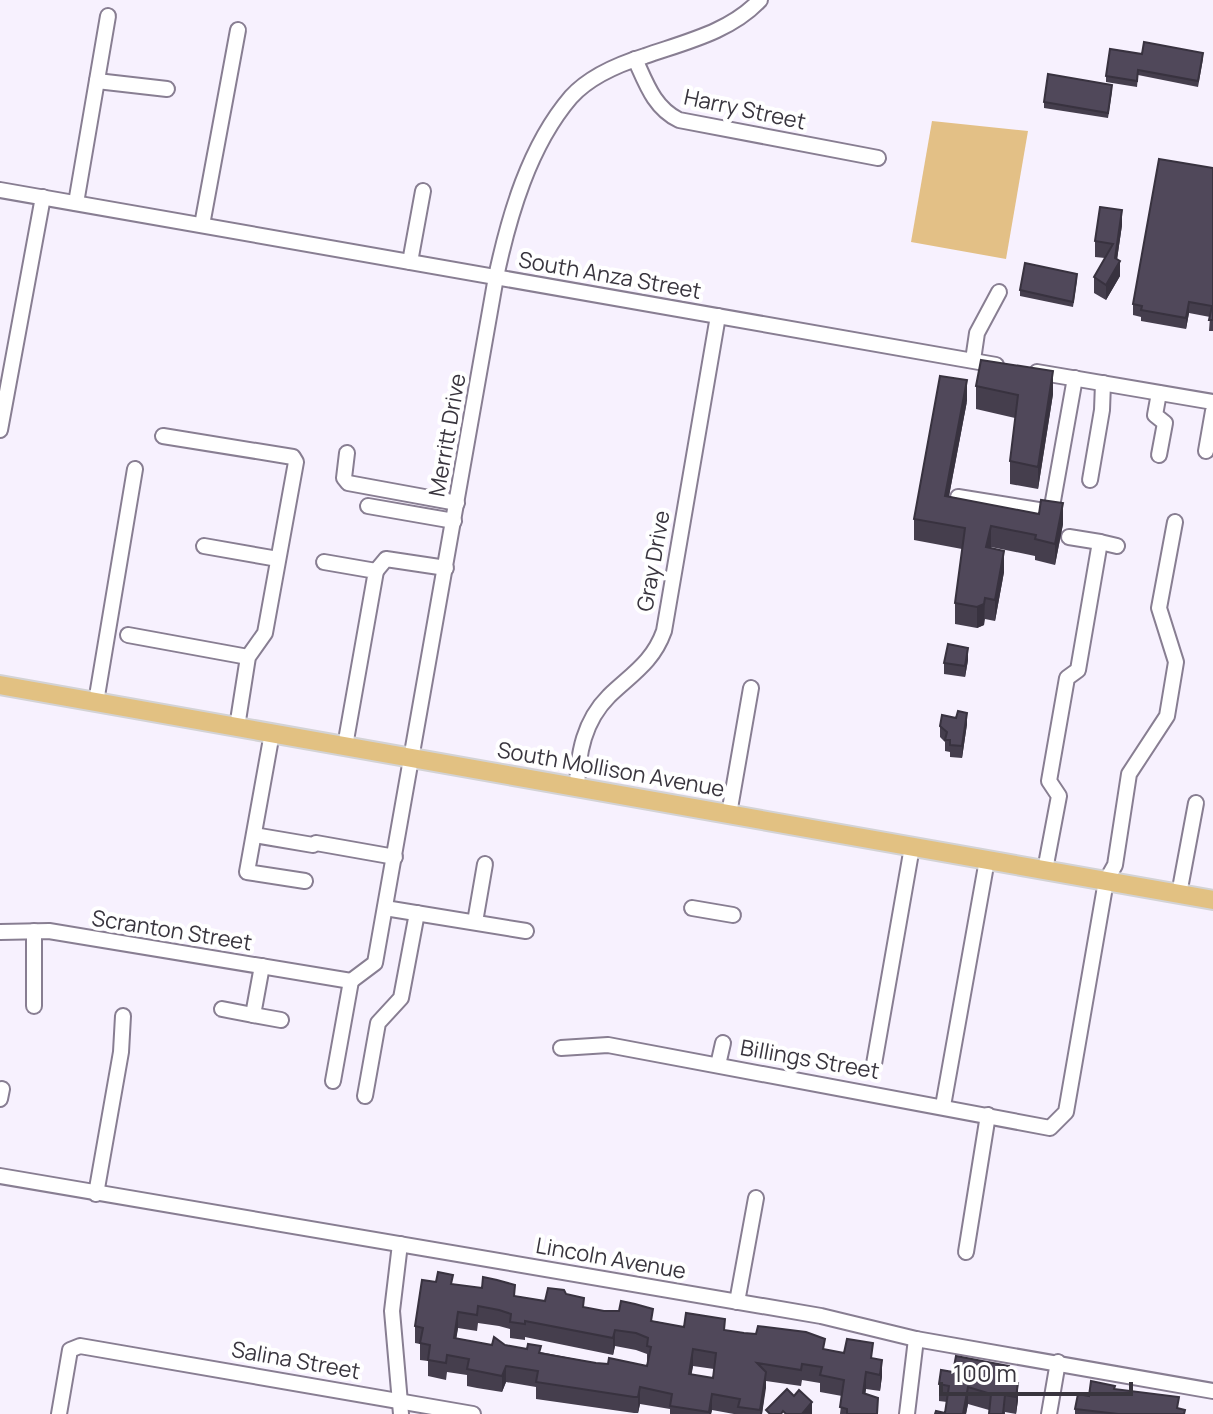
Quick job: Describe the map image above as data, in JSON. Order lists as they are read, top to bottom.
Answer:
{
  "streets": {
    "main road": ["South Mollison Avenue"],
    "street": [
      "Harry Street",
      "South Anza Street",
      "Merritt Drive",
      "Gray Drive",
      "Scranton Street",
      "Billings Street",
      "Lincoln Avenue",
      "Salina Street"
    ]
  },
  "crossings": [
    ["Harry Street", "Merritt Drive"],
    ["South Anza Street", "Merritt Drive"],
    ["South Anza Street", "Gray Drive"],
    ["Merritt Drive", "South Mollison Avenue"],
    ["Merritt Drive", "Scranton Street"],
    ["Gray Drive", "South Mollison Avenue"],
    ["South Mollison Avenue", "Billings Street"]
  ],
  "scale_bar": "100 m"
}
